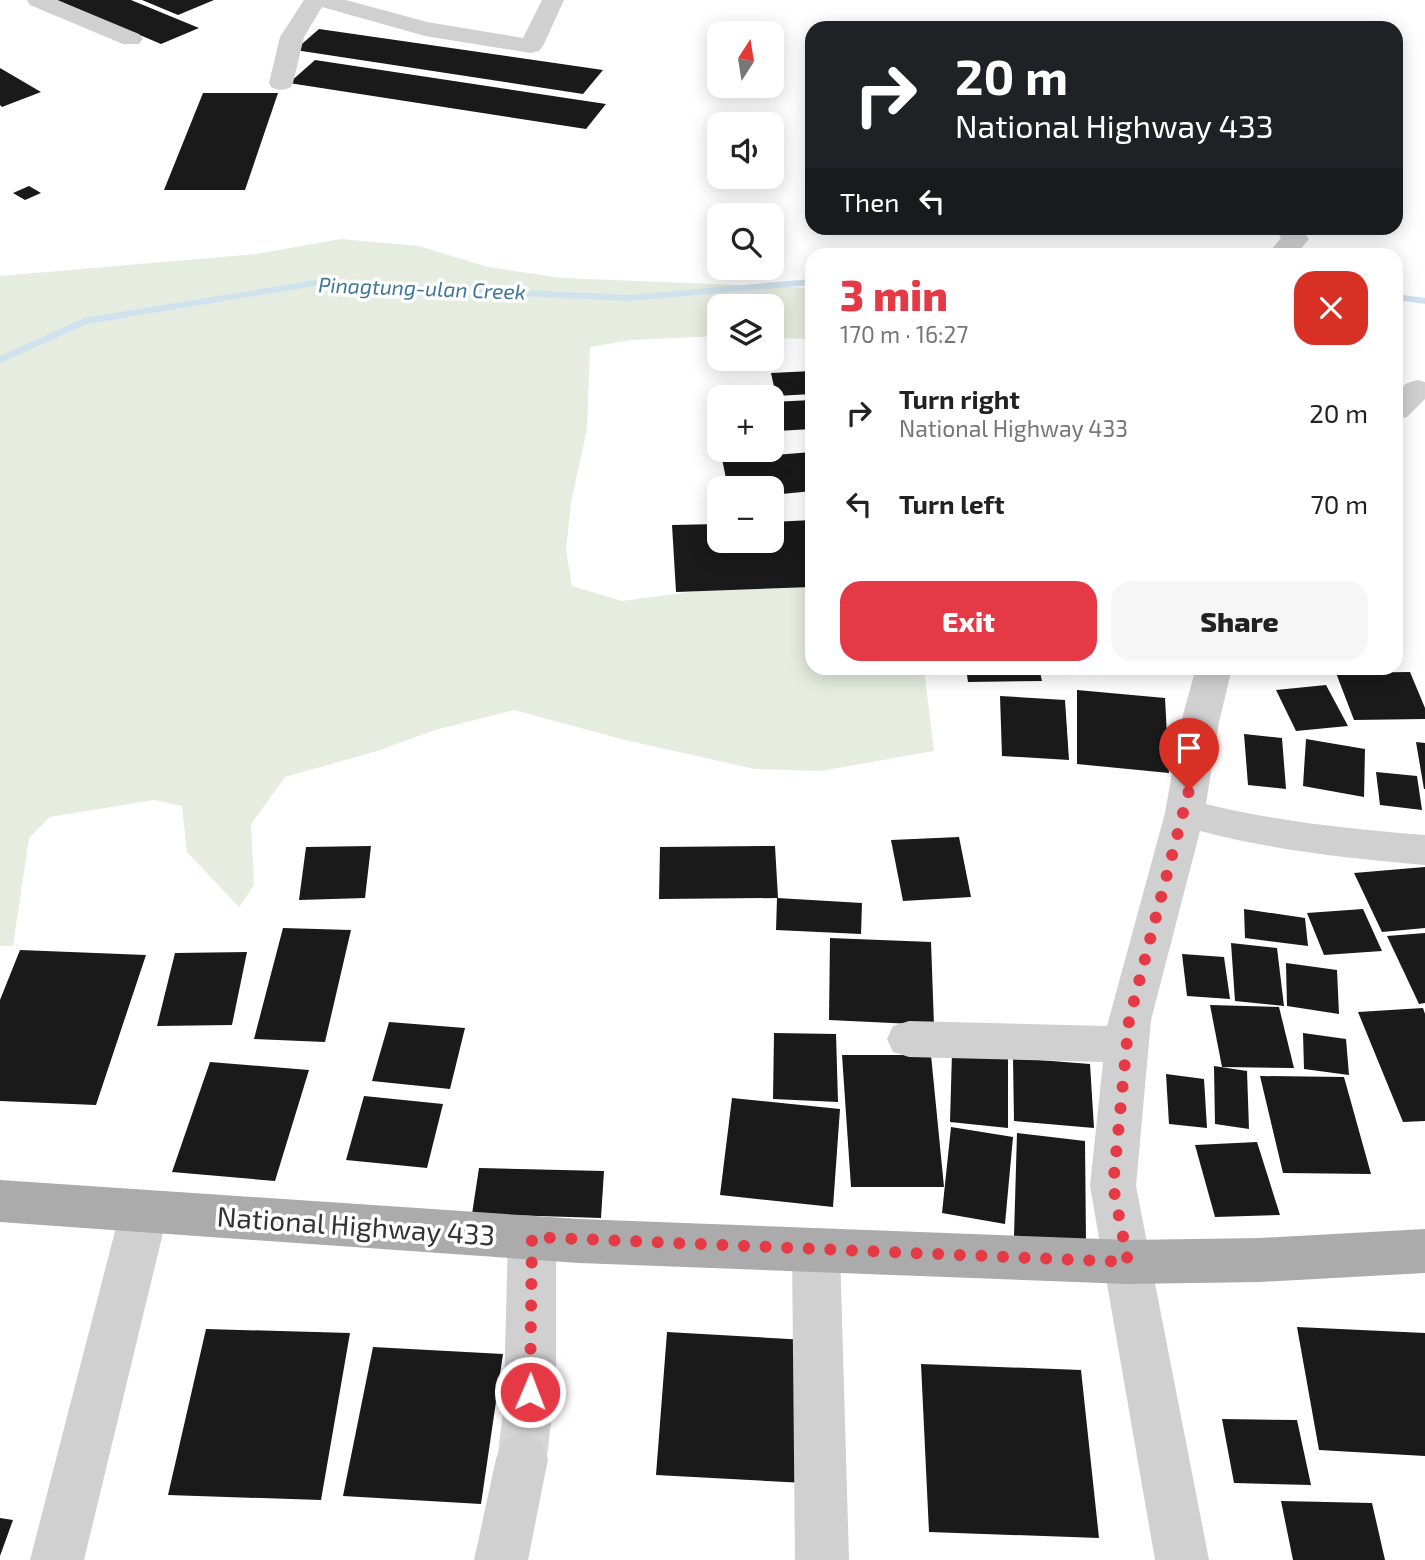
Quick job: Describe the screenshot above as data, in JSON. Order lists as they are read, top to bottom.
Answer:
{
  "streets": {
    "main road": ["National Highway 433"]
  },
  "water": ["Pinagtung-ulan Creek"],
  "north": "top",
  "page": {
    "map_buttons": ["+", "−"],
    "turn": ["20 m", "National Highway 433"],
    "then": "Then",
    "heading": ["3 min", "170 m · 16:27"],
    "list": [
      {
        "name": "Turn right",
        "note": "National Highway 433",
        "value": "20 m"
      },
      {
        "name": "Turn left",
        "value": "70 m"
      }
    ],
    "buttons": ["Exit", "Share"]
  }
}
